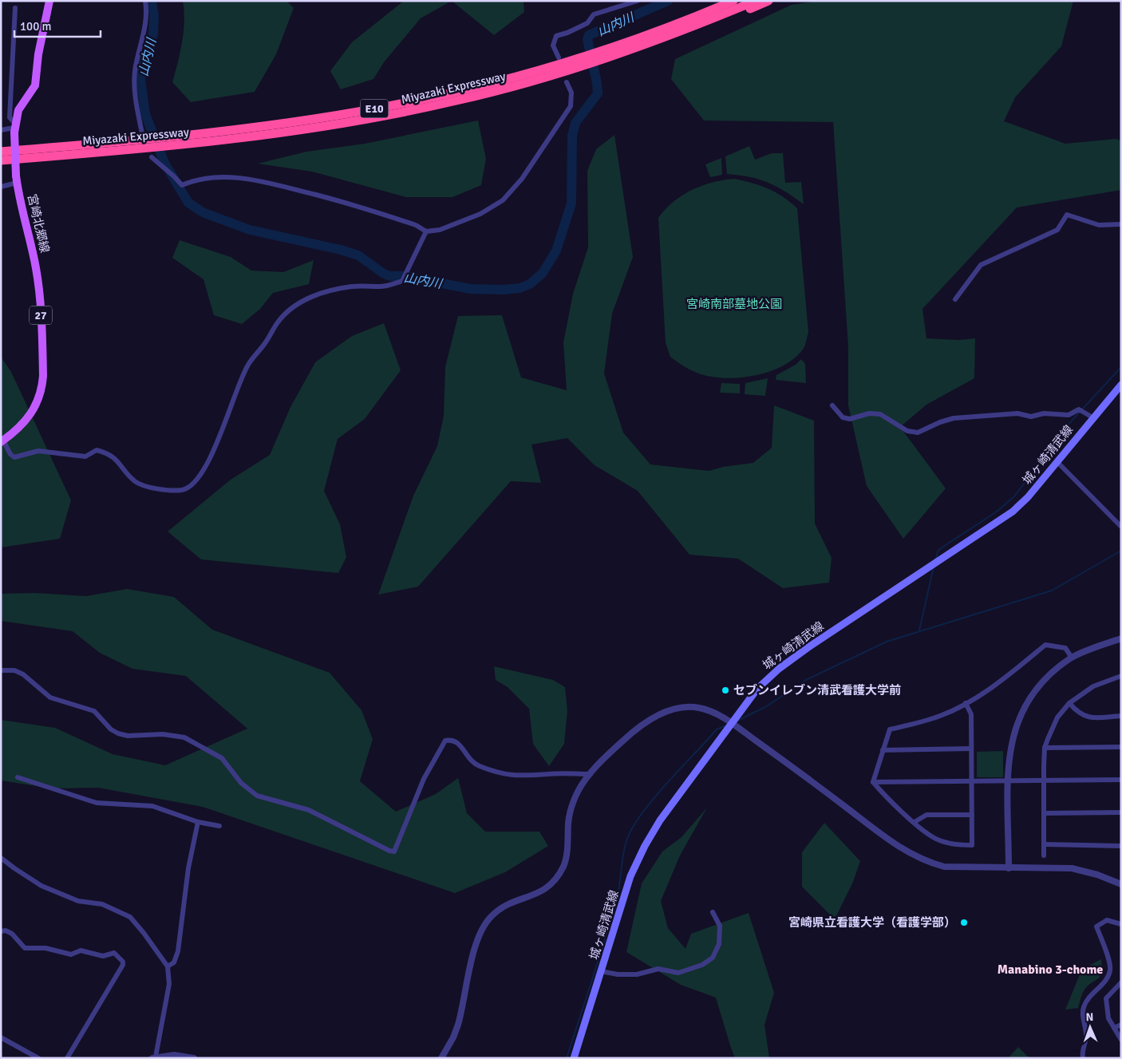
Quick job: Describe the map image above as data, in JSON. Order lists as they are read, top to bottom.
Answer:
{
  "streets": {
    "highway": ["Miyazaki Expressway", "E10"],
    "main road": ["宮崎北郷線", "27", "城ヶ崎清武線"]
  },
  "districts": ["Manabino 3-chome"],
  "water": ["山内川"],
  "parks": ["宮崎南部墓地公園"],
  "places": ["セブンイレブン清武看護大学前", "宮崎県立看護大学（看護学部）"],
  "scale_bar": "100 m",
  "north": "top"
}
